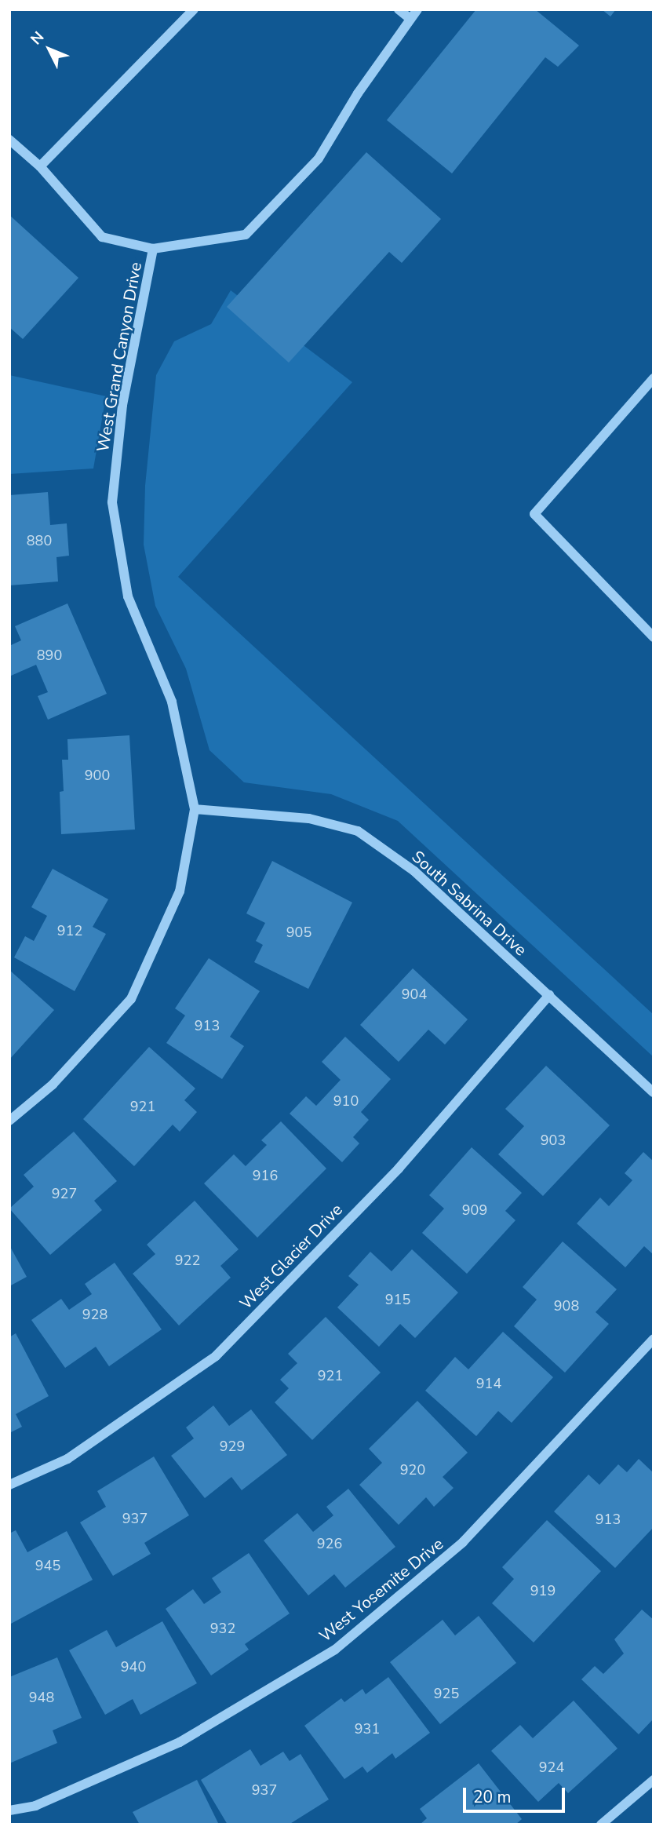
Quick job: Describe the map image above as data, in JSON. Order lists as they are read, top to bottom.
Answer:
{
  "streets": {
    "street": [
      "West Grand Canyon Drive",
      "South Sabrina Drive",
      "West Glacier Drive",
      "West Yosemite Drive"
    ]
  },
  "crossings": [
    ["West Grand Canyon Drive", "South Sabrina Drive"],
    ["South Sabrina Drive", "West Glacier Drive"]
  ],
  "house_numbers": [
    "880",
    "890",
    "900",
    "912",
    "905",
    "904",
    "913",
    "910",
    "921",
    "903",
    "916",
    "927",
    "909",
    "922",
    "915",
    "908",
    "928",
    "921",
    "914",
    "929",
    "920",
    "937",
    "913",
    "926",
    "945",
    "919",
    "932",
    "940",
    "925",
    "948",
    "931",
    "924",
    "937"
  ],
  "scale_bar": "20 m",
  "north": "top left"
}
